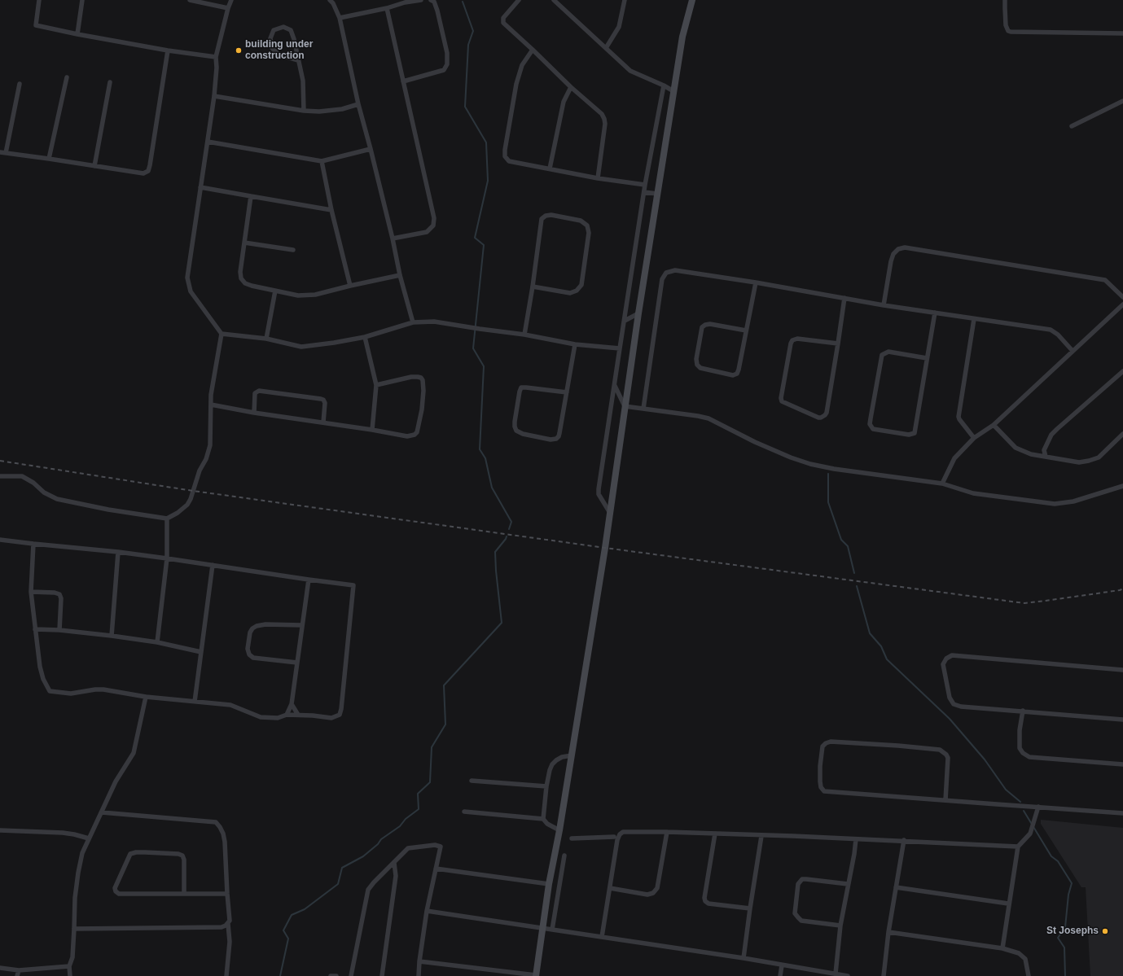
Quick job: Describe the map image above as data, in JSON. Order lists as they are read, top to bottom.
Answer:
{
  "places": ["building under construction", "St Josephs"]
}
